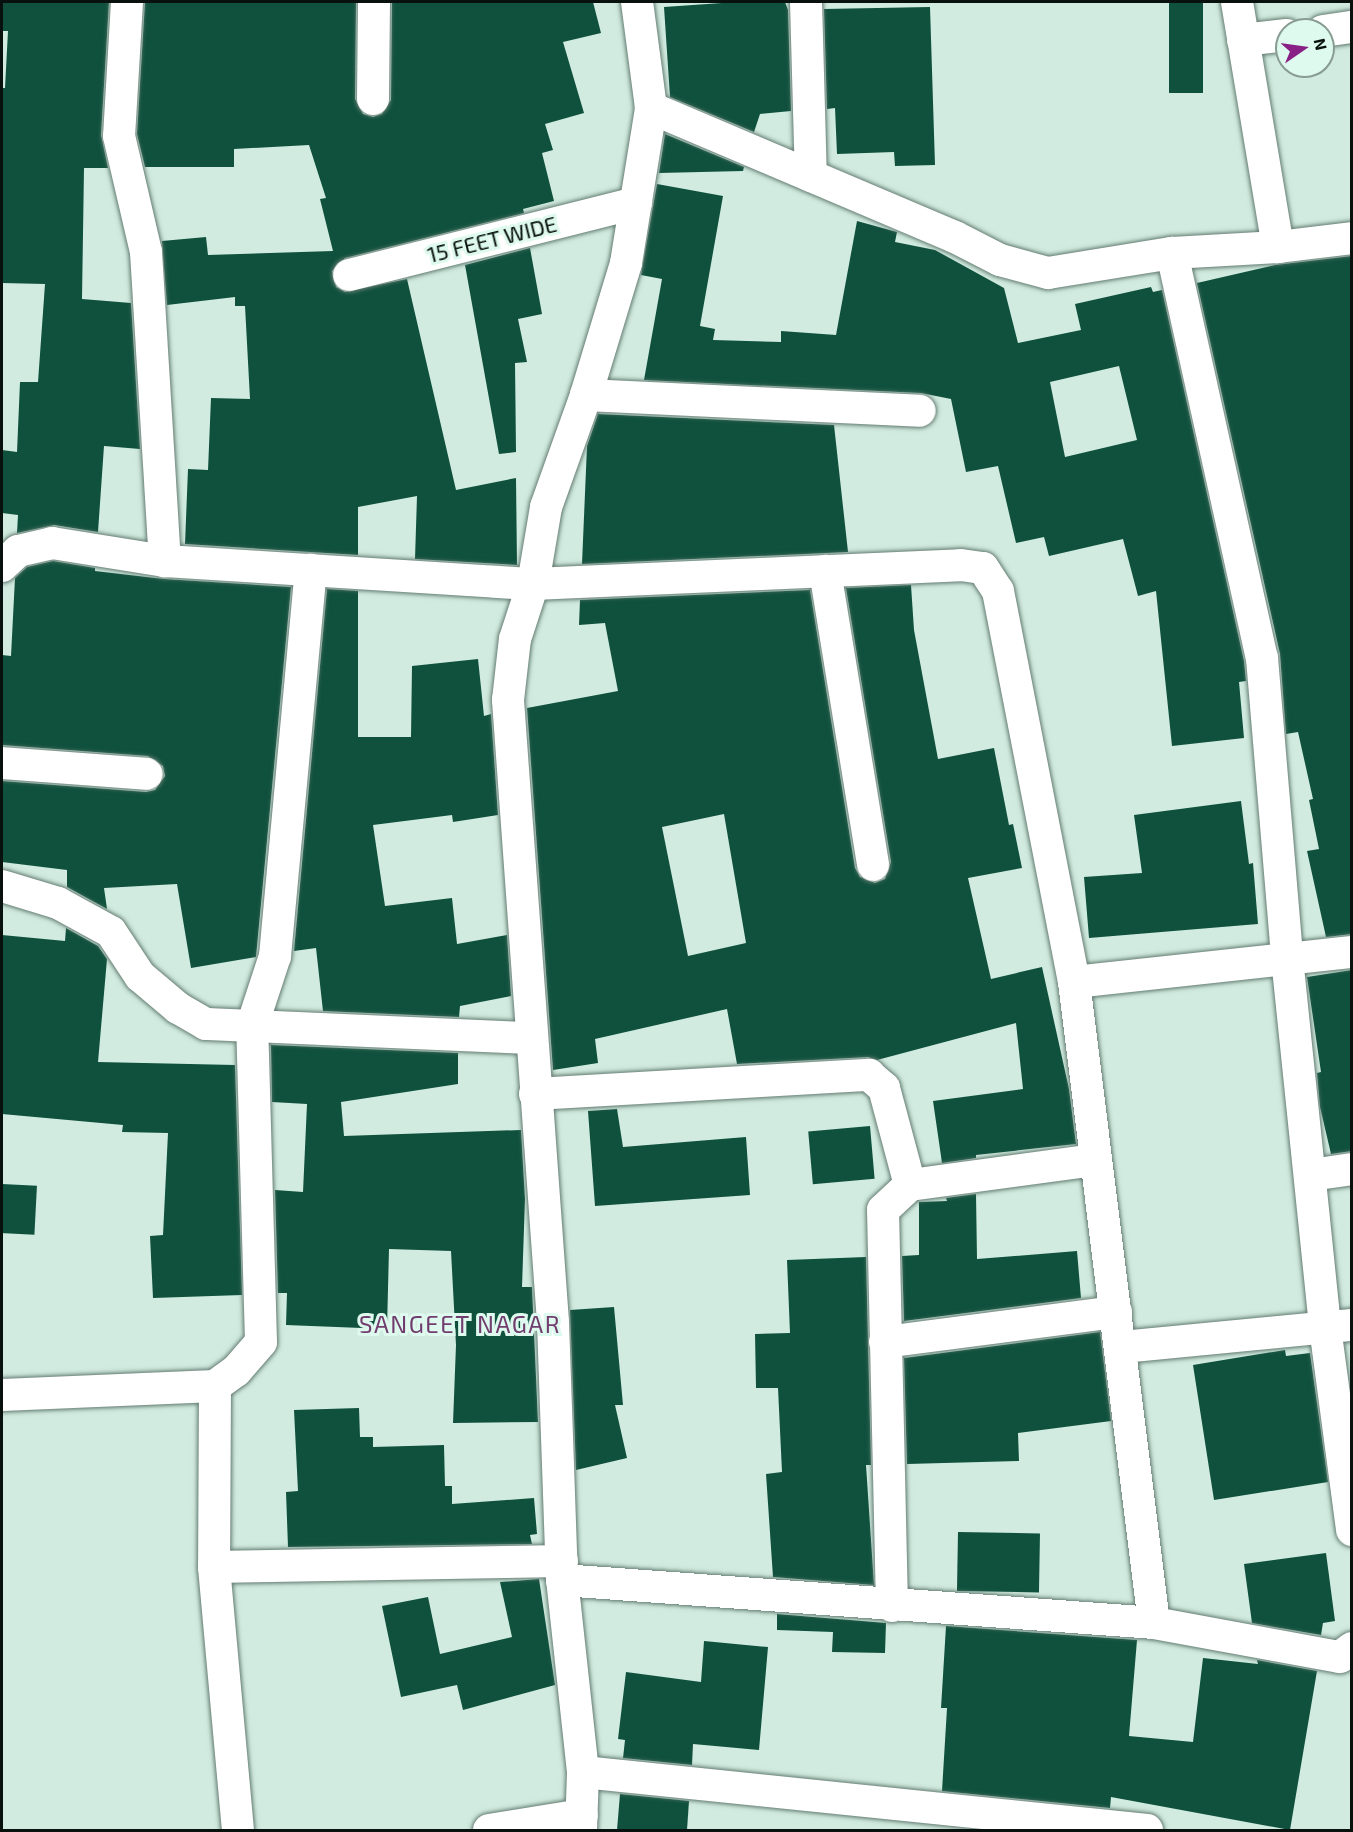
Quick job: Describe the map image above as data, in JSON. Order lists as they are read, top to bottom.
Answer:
{
  "streets": {
    "street": ["15 FEET WIDE"]
  },
  "districts": ["SANGEET NAGAR"],
  "north": "right"
}
